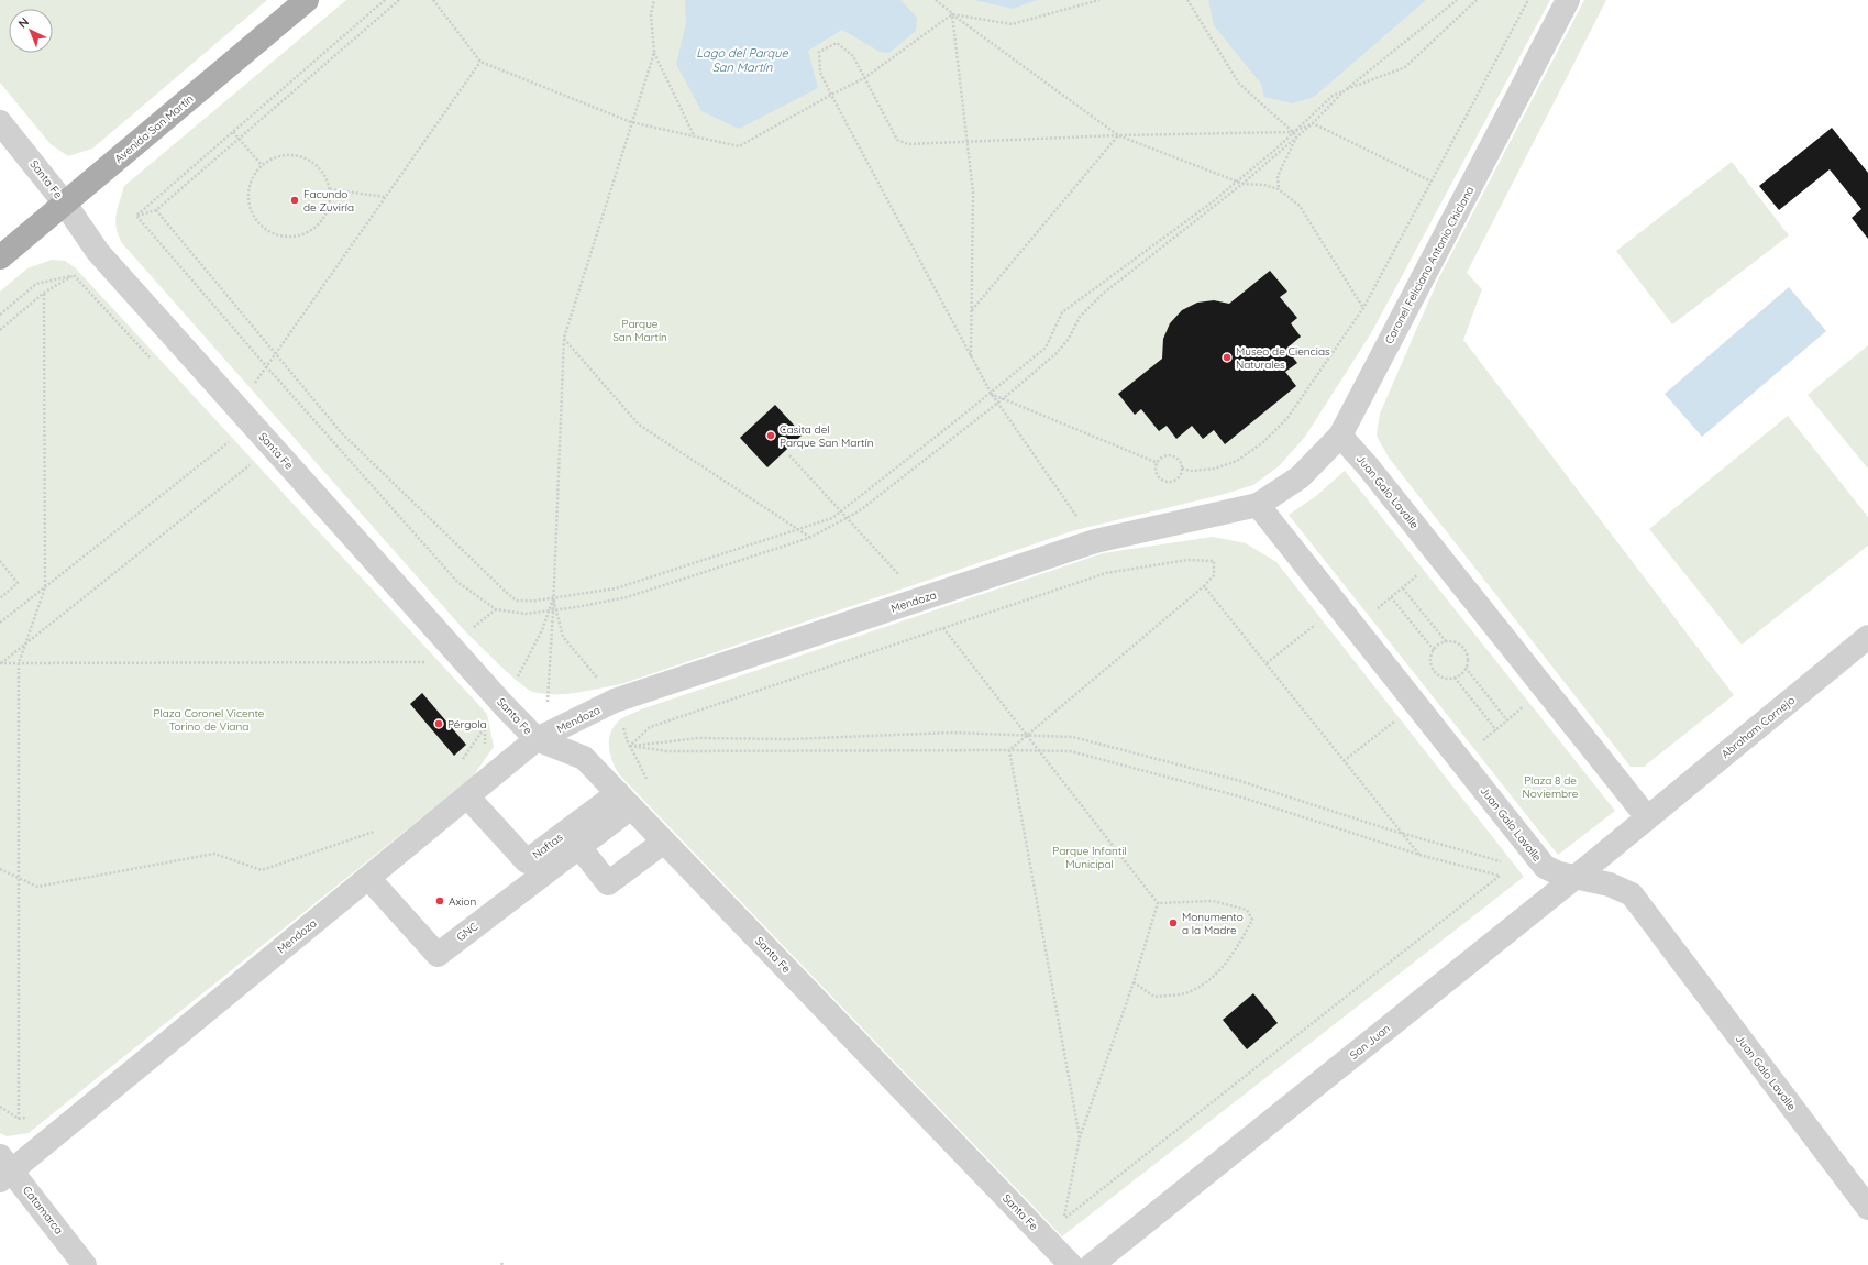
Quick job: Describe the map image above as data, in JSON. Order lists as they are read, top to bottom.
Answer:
{
  "streets": {
    "main road": ["Avenida San Martín"],
    "street": [
      "Santa Fe",
      "Coronel Feliciano Antonio Chiclana",
      "Juan Galo Lavalle",
      "Mendoza",
      "Abraham Cornejo",
      "Naftas",
      "GNC",
      "San Juan",
      "Catamarca"
    ]
  },
  "crossings": [
    ["Avenida San Martín", "Santa Fe"],
    ["Santa Fe", "Mendoza"],
    ["Santa Fe", "Naftas"],
    ["Santa Fe", "GNC"],
    ["Coronel Feliciano Antonio Chiclana", "Juan Galo Lavalle"],
    ["Coronel Feliciano Antonio Chiclana", "Mendoza"],
    ["Juan Galo Lavalle", "Mendoza"],
    ["Juan Galo Lavalle", "Abraham Cornejo"],
    ["Juan Galo Lavalle", "San Juan"],
    ["Mendoza", "Naftas"],
    ["Mendoza", "GNC"],
    ["Mendoza", "Catamarca"],
    ["Abraham Cornejo", "San Juan"],
    ["Naftas", "GNC"]
  ],
  "water": ["Lago del Parque San Martín"],
  "parks": [
    "Parque San Martín",
    "Plaza Coronel Vicente Torino de Viana",
    "Plaza 8 de Noviembre",
    "Parque Infantil Municipal"
  ],
  "places": [
    "Facundo de Zuviría",
    "Museo de Ciencias Naturales",
    "Casita del Parque San Martín",
    "Pérgola",
    "Axion",
    "Monumento a la Madre"
  ],
  "north": "top left"
}
